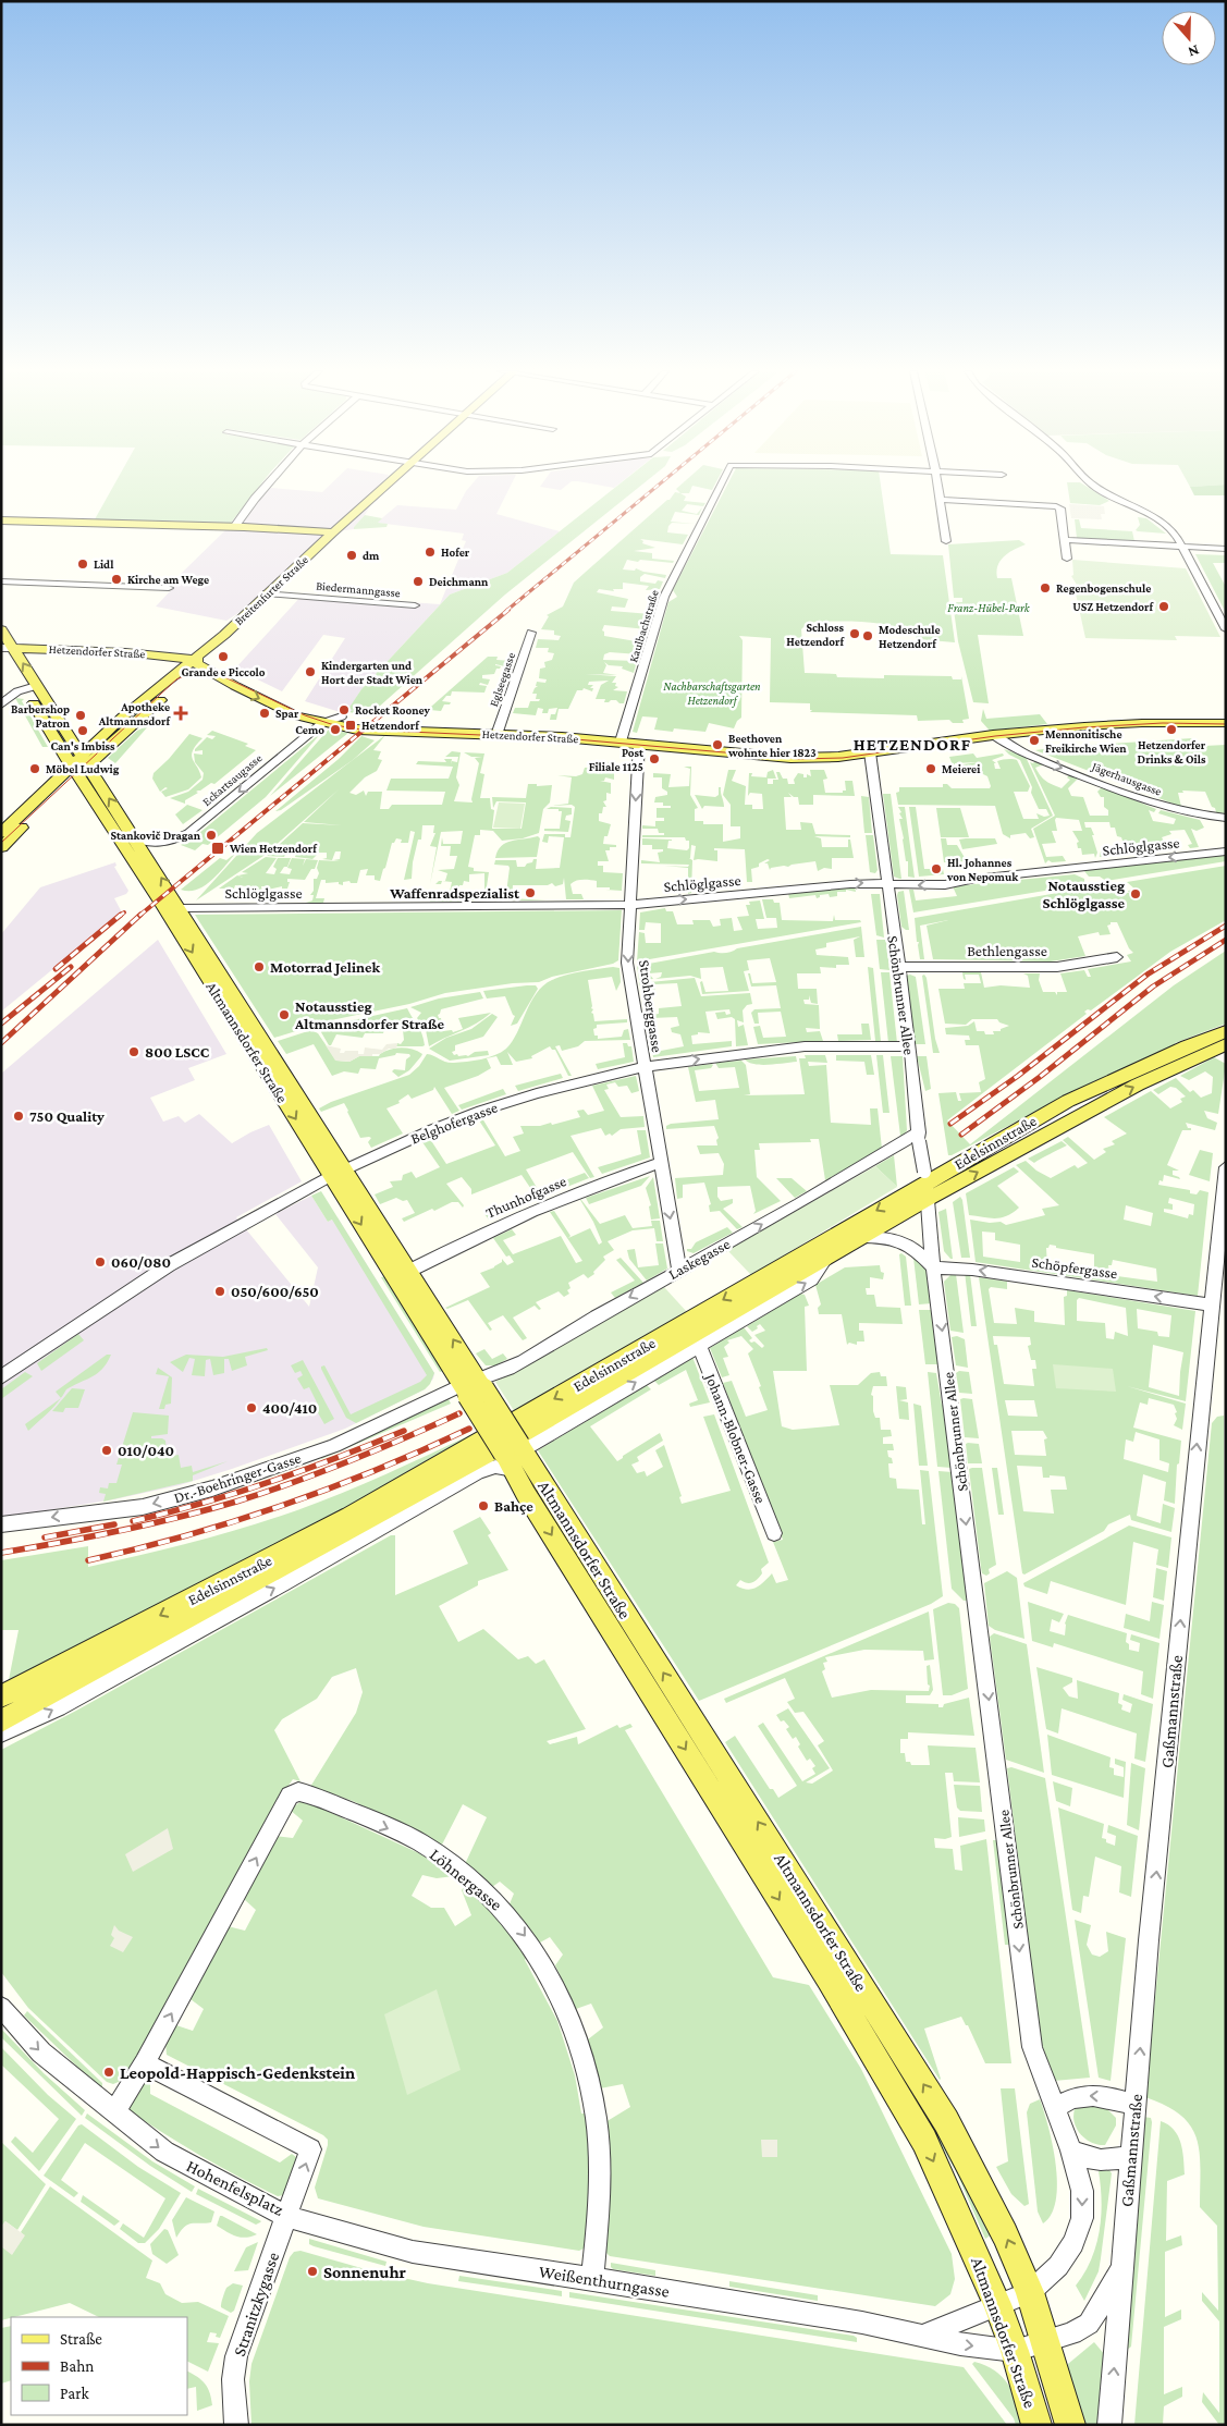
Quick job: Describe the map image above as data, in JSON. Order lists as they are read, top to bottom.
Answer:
{
  "streets": {
    "main road": [
      "Breitenfurter Straße",
      "Hetzendorfer Straße",
      "Altmannsdorfer Straße",
      "Edelsinnstraße"
    ],
    "street": [
      "Biedermanngasse",
      "Kaulbachstraße",
      "Eglseegasse",
      "Jägerhausgasse",
      "Eckartsaugasse",
      "Schlöglgasse",
      "Bethlengasse",
      "Schönbrunner Allee",
      "Strohberggasse",
      "Belghofergasse",
      "Thunhofgasse",
      "Laskegasse",
      "Schöpfergasse",
      "Johann-Blobner-Gasse",
      "Dr.-Boehringer-Gasse",
      "Gaßmannstraße",
      "Löhnergasse",
      "Hohenfelsplatz",
      "Weißenthurngasse",
      "Stranitzkygasse"
    ]
  },
  "crossings": [
    ["Biedermanngasse", "Breitenfurter Straße"],
    ["Breitenfurter Straße", "Hetzendorfer Straße"],
    ["Breitenfurter Straße", "Altmannsdorfer Straße"],
    ["Kaulbachstraße", "Hetzendorfer Straße"],
    ["Hetzendorfer Straße", "Eglseegasse"],
    ["Hetzendorfer Straße", "Jägerhausgasse"],
    ["Hetzendorfer Straße", "Eckartsaugasse"],
    ["Hetzendorfer Straße", "Schönbrunner Allee"],
    ["Hetzendorfer Straße", "Strohberggasse"],
    ["Hetzendorfer Straße", "Altmannsdorfer Straße"],
    ["Eckartsaugasse", "Altmannsdorfer Straße"],
    ["Schlöglgasse", "Schönbrunner Allee"],
    ["Schlöglgasse", "Strohberggasse"],
    ["Schlöglgasse", "Altmannsdorfer Straße"],
    ["Bethlengasse", "Schönbrunner Allee"],
    ["Schönbrunner Allee", "Altmannsdorfer Straße"],
    ["Schönbrunner Allee", "Belghofergasse"],
    ["Schönbrunner Allee", "Edelsinnstraße"],
    ["Schönbrunner Allee", "Laskegasse"],
    ["Schönbrunner Allee", "Schöpfergasse"],
    ["Schönbrunner Allee", "Gaßmannstraße"],
    ["Strohberggasse", "Belghofergasse"],
    ["Strohberggasse", "Thunhofgasse"],
    ["Strohberggasse", "Laskegasse"],
    ["Altmannsdorfer Straße", "Belghofergasse"],
    ["Altmannsdorfer Straße", "Edelsinnstraße"],
    ["Altmannsdorfer Straße", "Thunhofgasse"],
    ["Altmannsdorfer Straße", "Laskegasse"],
    ["Altmannsdorfer Straße", "Dr.-Boehringer-Gasse"],
    ["Altmannsdorfer Straße", "Gaßmannstraße"],
    ["Altmannsdorfer Straße", "Weißenthurngasse"],
    ["Edelsinnstraße", "Johann-Blobner-Gasse"],
    ["Laskegasse", "Dr.-Boehringer-Gasse"],
    ["Schöpfergasse", "Gaßmannstraße"],
    ["Gaßmannstraße", "Weißenthurngasse"],
    ["Löhnergasse", "Hohenfelsplatz"],
    ["Löhnergasse", "Weißenthurngasse"],
    ["Hohenfelsplatz", "Weißenthurngasse"],
    ["Hohenfelsplatz", "Stranitzkygasse"],
    ["Weißenthurngasse", "Stranitzkygasse"]
  ],
  "one_way": [
    "Jägerhausgasse",
    "Eckartsaugasse",
    "Schönbrunner Allee",
    "Strohberggasse",
    "Schöpfergasse",
    "Dr.-Boehringer-Gasse",
    "Gaßmannstraße"
  ],
  "districts": ["HETZENDORF"],
  "parks": ["Franz-Hübel-Park", "Nachbarschaftsgarten Hetzendorf"],
  "places": {
    "other": [
      "Hofer",
      "dm",
      "Lidl",
      "Kirche am Wege",
      "Deichmann",
      "Regenbogenschule",
      "USZ Hetzendorf",
      "Schloss Hetzendorf",
      "Modeschule Hetzendorf",
      "Grande e Piccolo",
      "Kindergarten und Hort der Stadt Wien",
      "Rocket Rooney",
      "Spar",
      "Barbershop Patron",
      "Cemo",
      "Hetzendorfer Drinks & Oils",
      "Can's Imbiss",
      "Mennonitische Freikirche Wien",
      "Beethoven wohnte hier 1823",
      "Post Filiale 1125",
      "Möbel Ludwig",
      "Meierei",
      "Stankovič Dragan",
      "Hl. Johannes von Nepomuk",
      "Waffenradspezialist",
      "Notausstieg Schlöglgasse",
      "Motorrad Jelinek",
      "Notausstieg Altmannsdorfer Straße",
      "800 LSCC",
      "750 Quality",
      "060/080",
      "050/600/650",
      "400/410",
      "010/040",
      "Bahçe",
      "Leopold-Happisch-Gedenkstein",
      "Sonnenuhr"
    ],
    "health": ["Apotheke Altmannsdorf"],
    "transit": ["Hetzendorf", "Wien Hetzendorf"]
  },
  "legend": ["Straße", "Bahn", "Park"],
  "north": "bottom"
}
